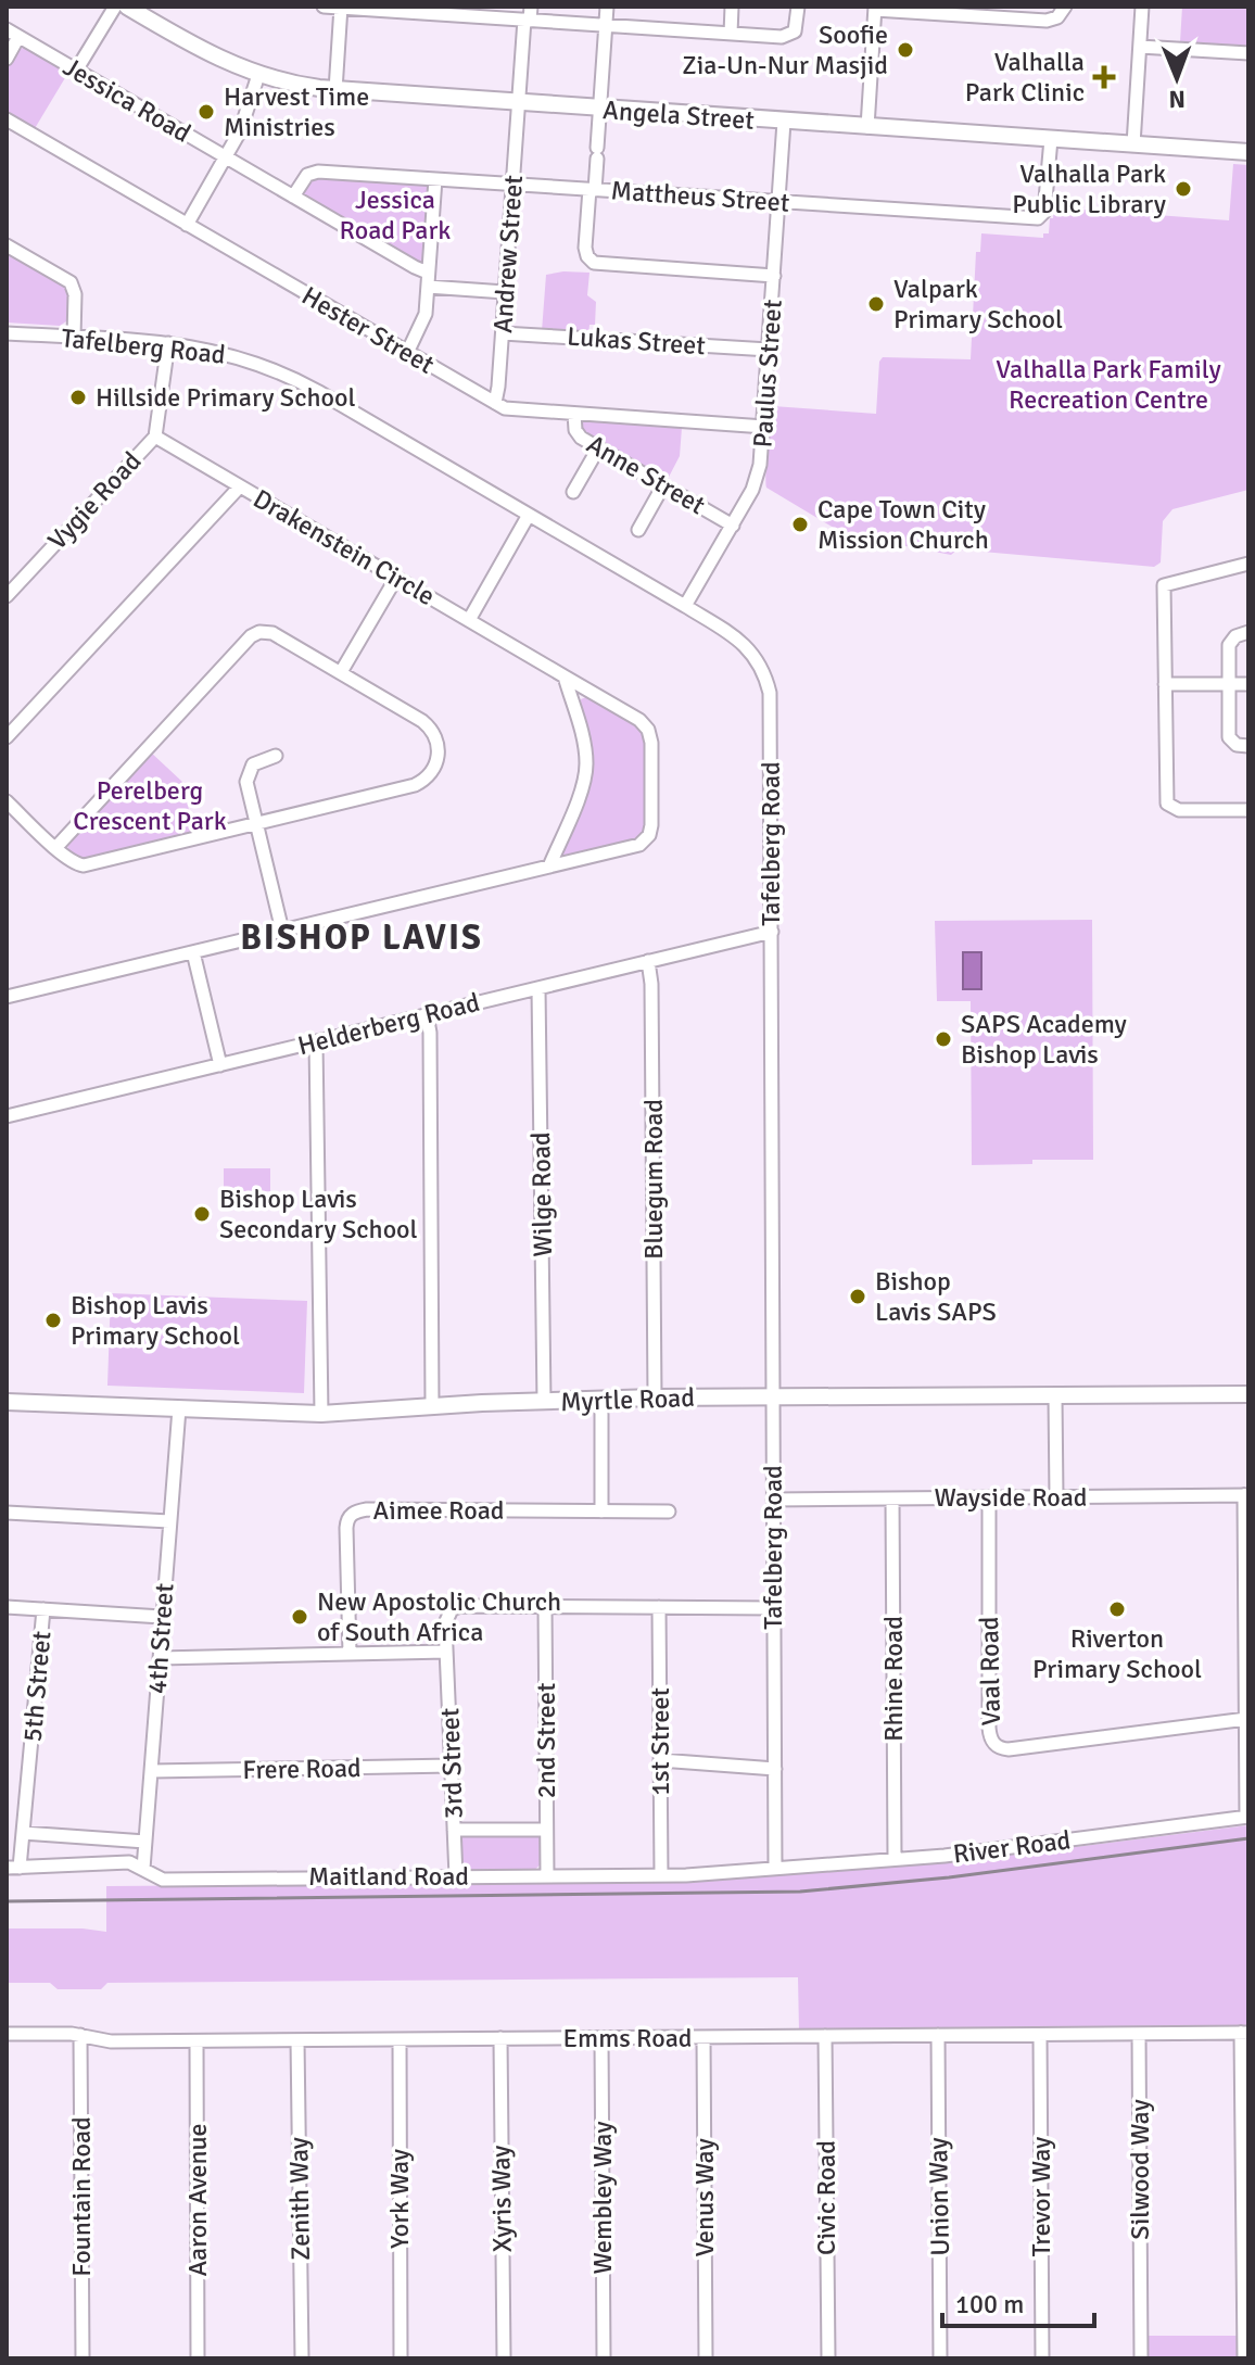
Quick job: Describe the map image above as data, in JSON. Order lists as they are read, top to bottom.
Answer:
{
  "streets": {
    "street": [
      "Jessica Road",
      "Angela Street",
      "Mattheus Street",
      "Andrew Street",
      "Hester Street",
      "Lukas Street",
      "Tafelberg Road",
      "Paulus Street",
      "Anne Street",
      "Vygie Road",
      "Drakenstein Circle",
      "Helderberg Road",
      "Bluegum Road",
      "Wilge Road",
      "Myrtle Road",
      "Wayside Road",
      "Aimee Road",
      "4th Street",
      "Vaal Road",
      "Rhine Road",
      "5th Street",
      "2nd Street",
      "1st Street",
      "3rd Street",
      "Frere Road",
      "River Road",
      "Maitland Road",
      "Emms Road",
      "Silwood Way",
      "Fountain Road",
      "Union Way",
      "Trevor Way",
      "Wembley Way",
      "Venus Way",
      "Civic Road",
      "Zenith Way",
      "York Way",
      "Xyris Way",
      "Aaron Avenue"
    ]
  },
  "crossings": [
    ["Jessica Road", "Mattheus Street"],
    ["Angela Street", "Mattheus Street"],
    ["Angela Street", "Andrew Street"],
    ["Angela Street", "Paulus Street"],
    ["Mattheus Street", "Andrew Street"],
    ["Mattheus Street", "Paulus Street"],
    ["Andrew Street", "Hester Street"],
    ["Andrew Street", "Lukas Street"],
    ["Hester Street", "Paulus Street"],
    ["Hester Street", "Anne Street"],
    ["Lukas Street", "Paulus Street"],
    ["Tafelberg Road", "Paulus Street"],
    ["Tafelberg Road", "Vygie Road"],
    ["Tafelberg Road", "Helderberg Road"],
    ["Tafelberg Road", "Myrtle Road"],
    ["Tafelberg Road", "Wayside Road"],
    ["Tafelberg Road", "3rd Street"],
    ["Tafelberg Road", "River Road"],
    ["Tafelberg Road", "Maitland Road"],
    ["Paulus Street", "Anne Street"],
    ["Helderberg Road", "Bluegum Road"],
    ["Helderberg Road", "Wilge Road"],
    ["Bluegum Road", "Myrtle Road"],
    ["Wilge Road", "Myrtle Road"],
    ["Myrtle Road", "4th Street"],
    ["Wayside Road", "Vaal Road"],
    ["Wayside Road", "Rhine Road"],
    ["4th Street", "Frere Road"],
    ["4th Street", "Maitland Road"],
    ["Rhine Road", "River Road"],
    ["5th Street", "Maitland Road"],
    ["2nd Street", "3rd Street"],
    ["2nd Street", "Maitland Road"],
    ["1st Street", "3rd Street"],
    ["1st Street", "Maitland Road"],
    ["3rd Street", "Frere Road"],
    ["3rd Street", "Maitland Road"],
    ["River Road", "Maitland Road"],
    ["Emms Road", "Silwood Way"],
    ["Emms Road", "Fountain Road"],
    ["Emms Road", "Union Way"],
    ["Emms Road", "Trevor Way"],
    ["Emms Road", "Wembley Way"],
    ["Emms Road", "Venus Way"],
    ["Emms Road", "Civic Road"],
    ["Emms Road", "Zenith Way"],
    ["Emms Road", "York Way"],
    ["Emms Road", "Xyris Way"],
    ["Emms Road", "Aaron Avenue"]
  ],
  "districts": ["BISHOP LAVIS"],
  "parks": ["Jessica Road Park", "Valhalla Park Family Recreation Centre", "Perelberg Crescent Park"],
  "places": {
    "other": [
      "Soofie Zia-Un-Nur Masjid",
      "Harvest Time Ministries",
      "Valhalla Park Public Library",
      "Valpark Primary School",
      "Hillside Primary School",
      "Cape Town City Mission Church",
      "SAPS Academy Bishop Lavis",
      "Bishop Lavis Secondary School",
      "Bishop Lavis SAPS",
      "Bishop Lavis Primary School",
      "Riverton Primary School",
      "New Apostolic Church of South Africa"
    ],
    "health": ["Valhalla Park Clinic"]
  },
  "scale_bar": "100 m",
  "north": "bottom"
}
